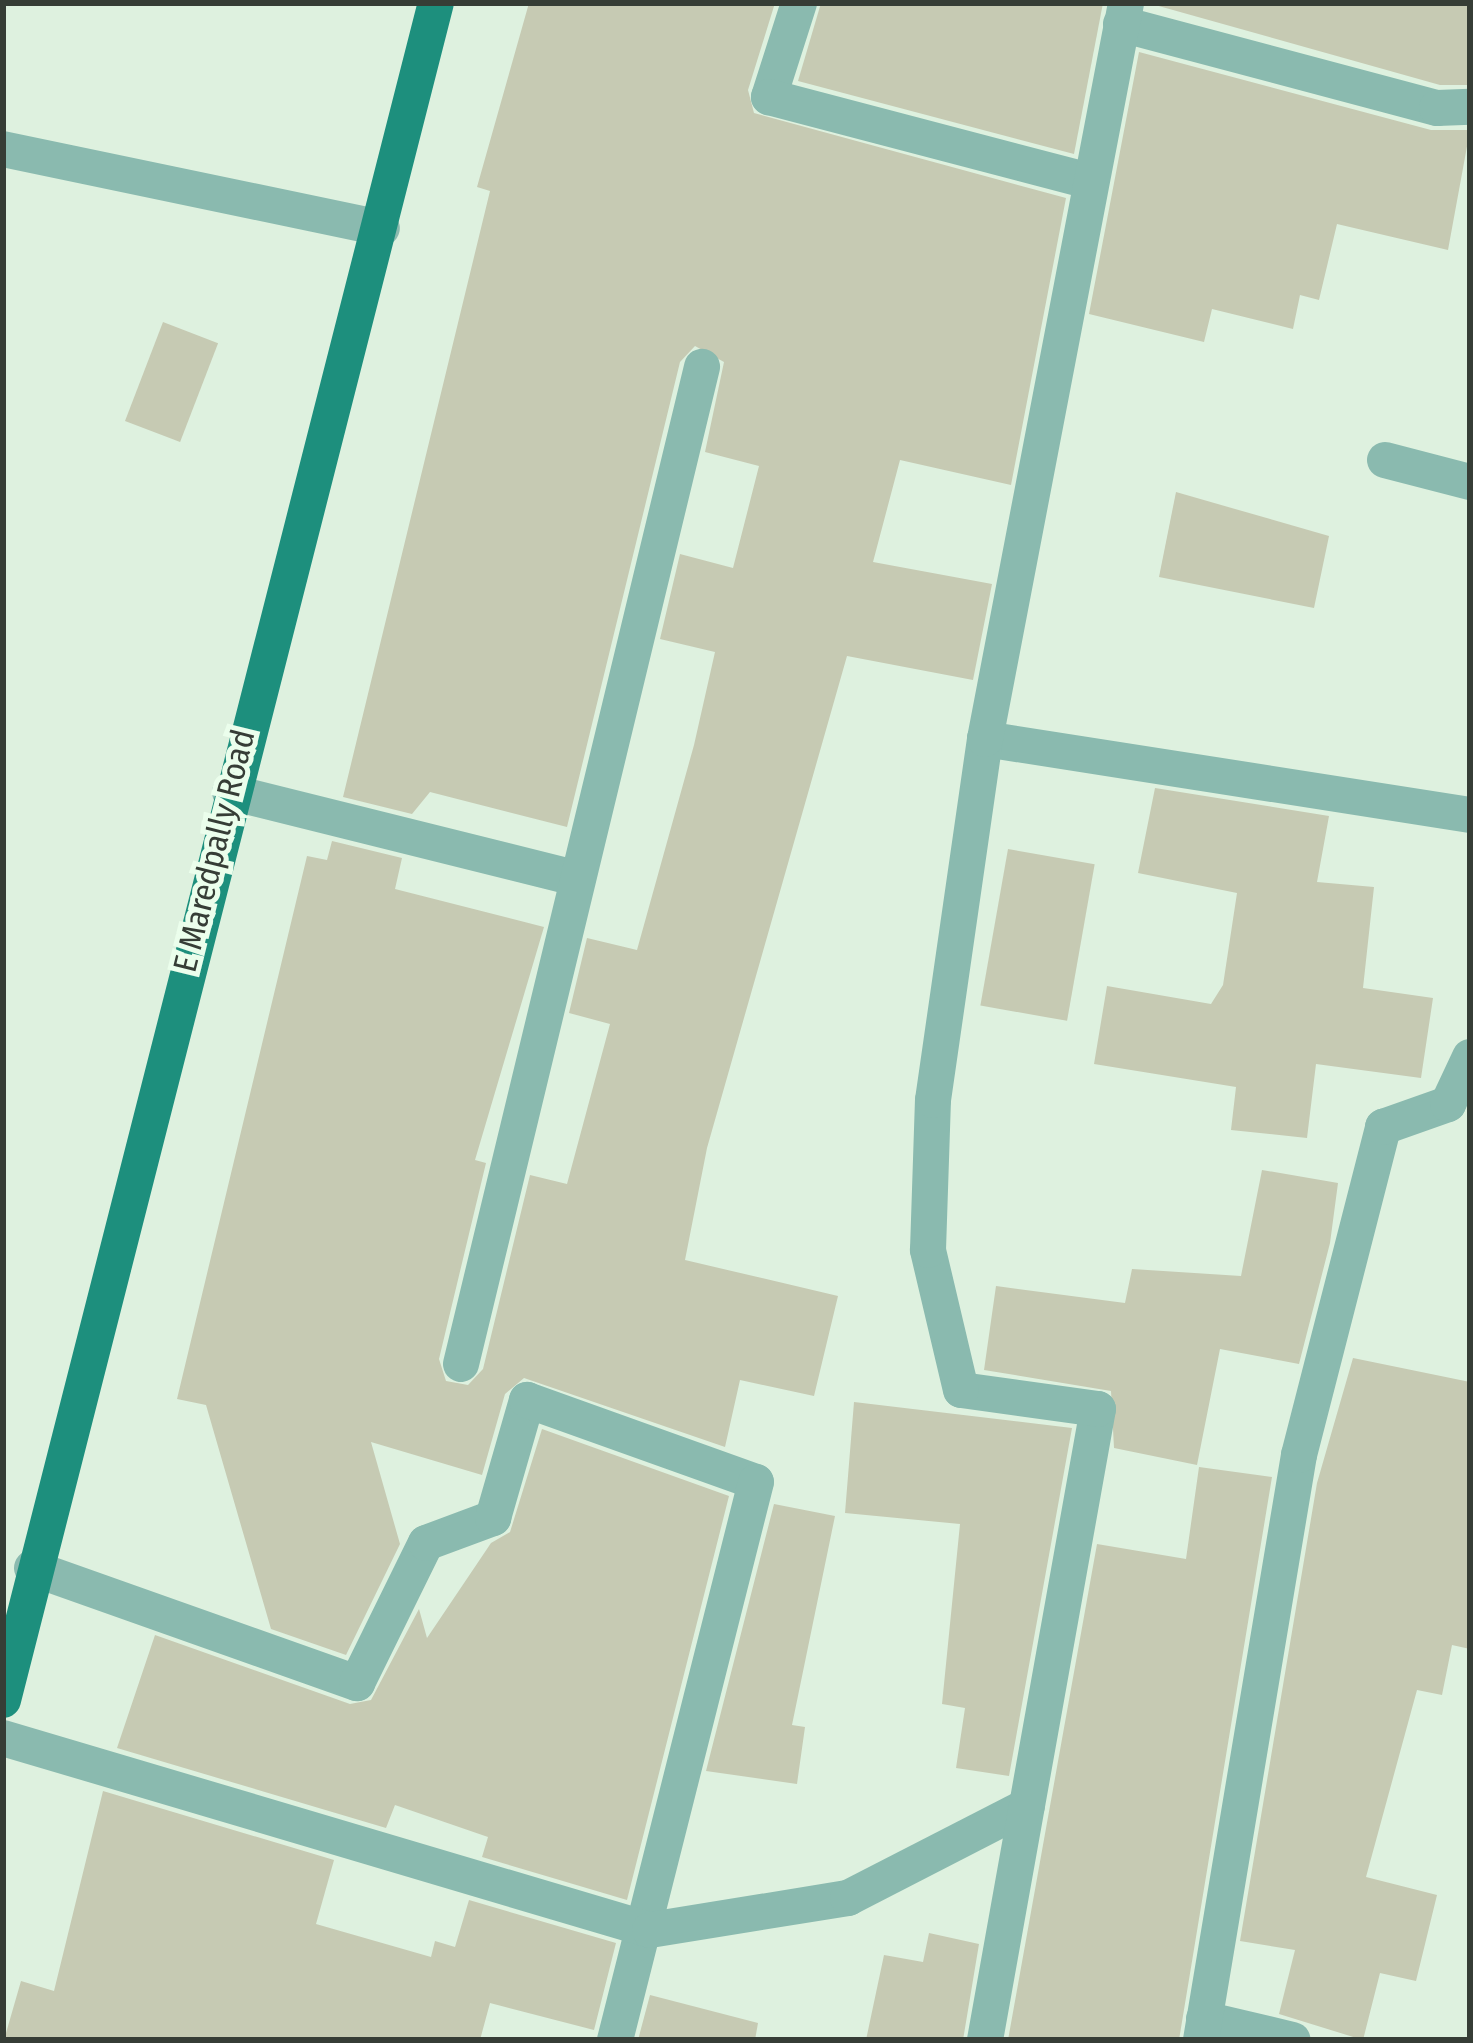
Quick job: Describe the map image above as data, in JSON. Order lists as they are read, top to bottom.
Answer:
{
  "streets": {
    "main road": ["E Maredpally Road"]
  }
}
